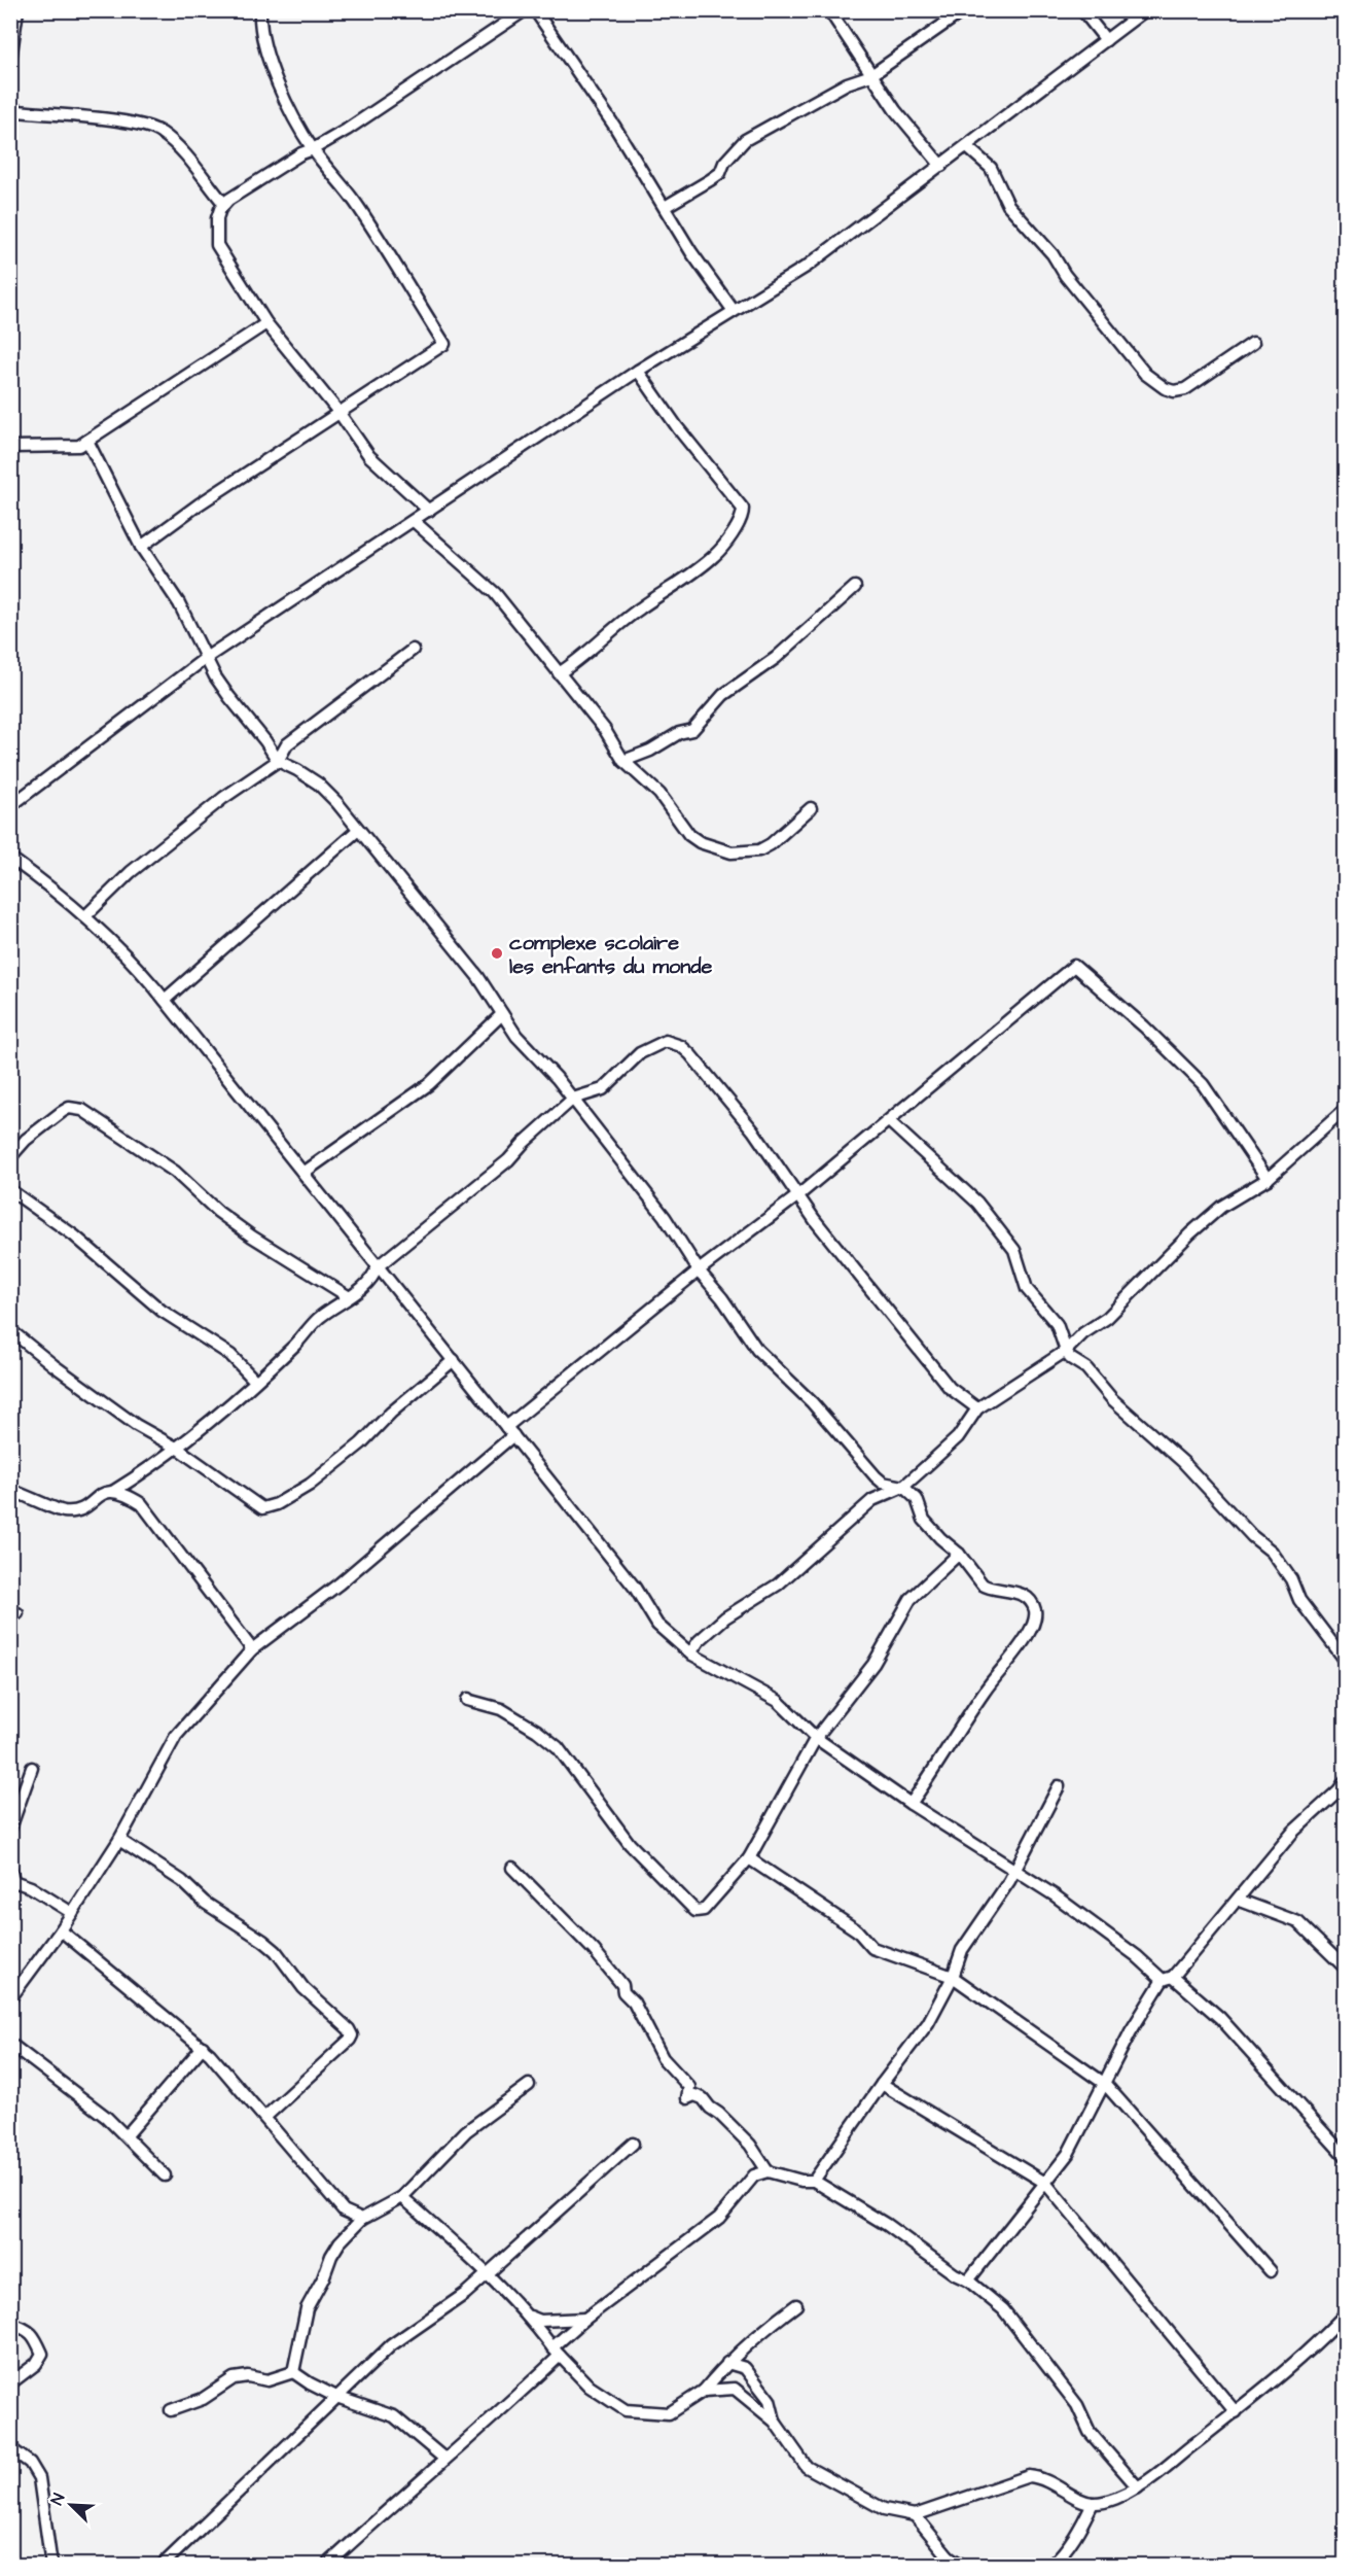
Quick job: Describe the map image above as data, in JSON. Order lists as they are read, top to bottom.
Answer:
{
  "places": ["complexe scolaire les enfants du monde"],
  "north": "top left"
}
